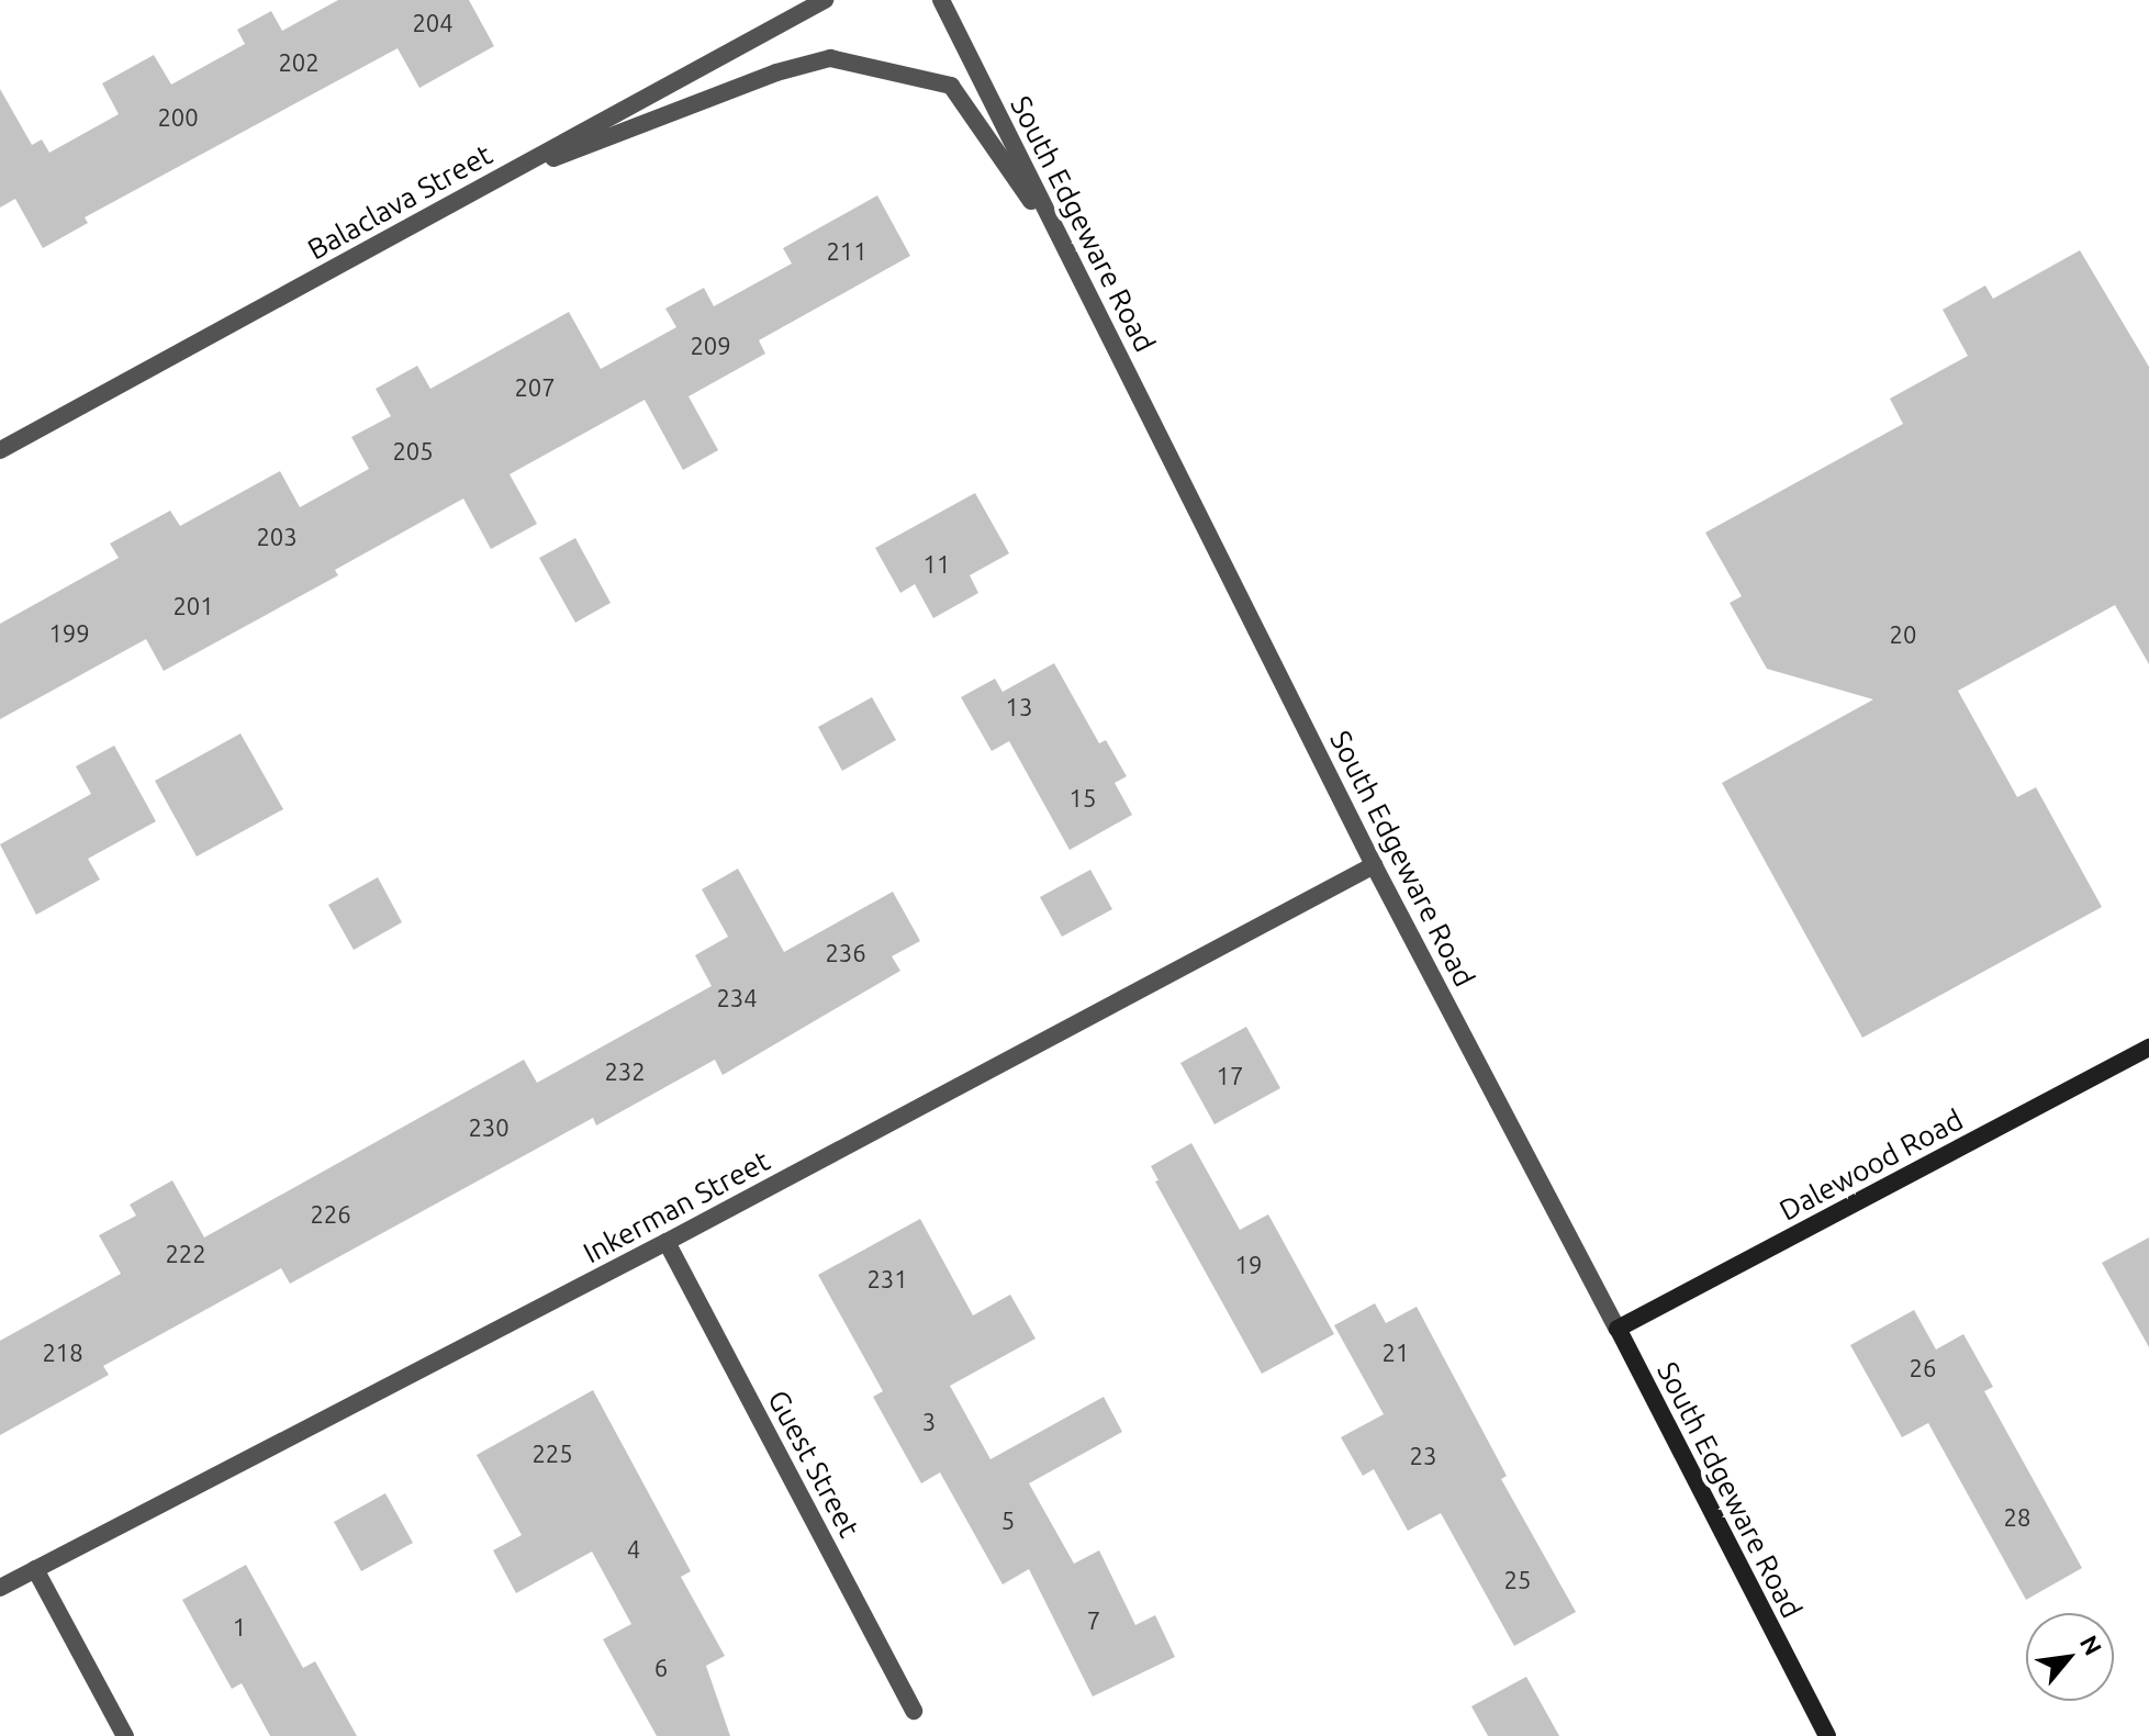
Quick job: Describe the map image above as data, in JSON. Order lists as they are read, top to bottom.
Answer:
{
  "streets": {
    "main road": ["South Edgeware Road", "Dalewood Road"],
    "street": ["Balaclava Street", "Inkerman Street", "Guest Street"]
  },
  "crossings": [
    ["South Edgeware Road", "Dalewood Road"],
    ["South Edgeware Road", "Inkerman Street"],
    ["Inkerman Street", "Guest Street"]
  ],
  "house_numbers": [
    "204",
    "202",
    "200",
    "211",
    "209",
    "207",
    "205",
    "203",
    "11",
    "201",
    "199",
    "20",
    "13",
    "15",
    "236",
    "234",
    "232",
    "17",
    "230",
    "226",
    "222",
    "19",
    "231",
    "218",
    "21",
    "26",
    "3",
    "225",
    "23",
    "28",
    "5",
    "4",
    "25",
    "7",
    "1",
    "6"
  ],
  "north": "top right"
}
